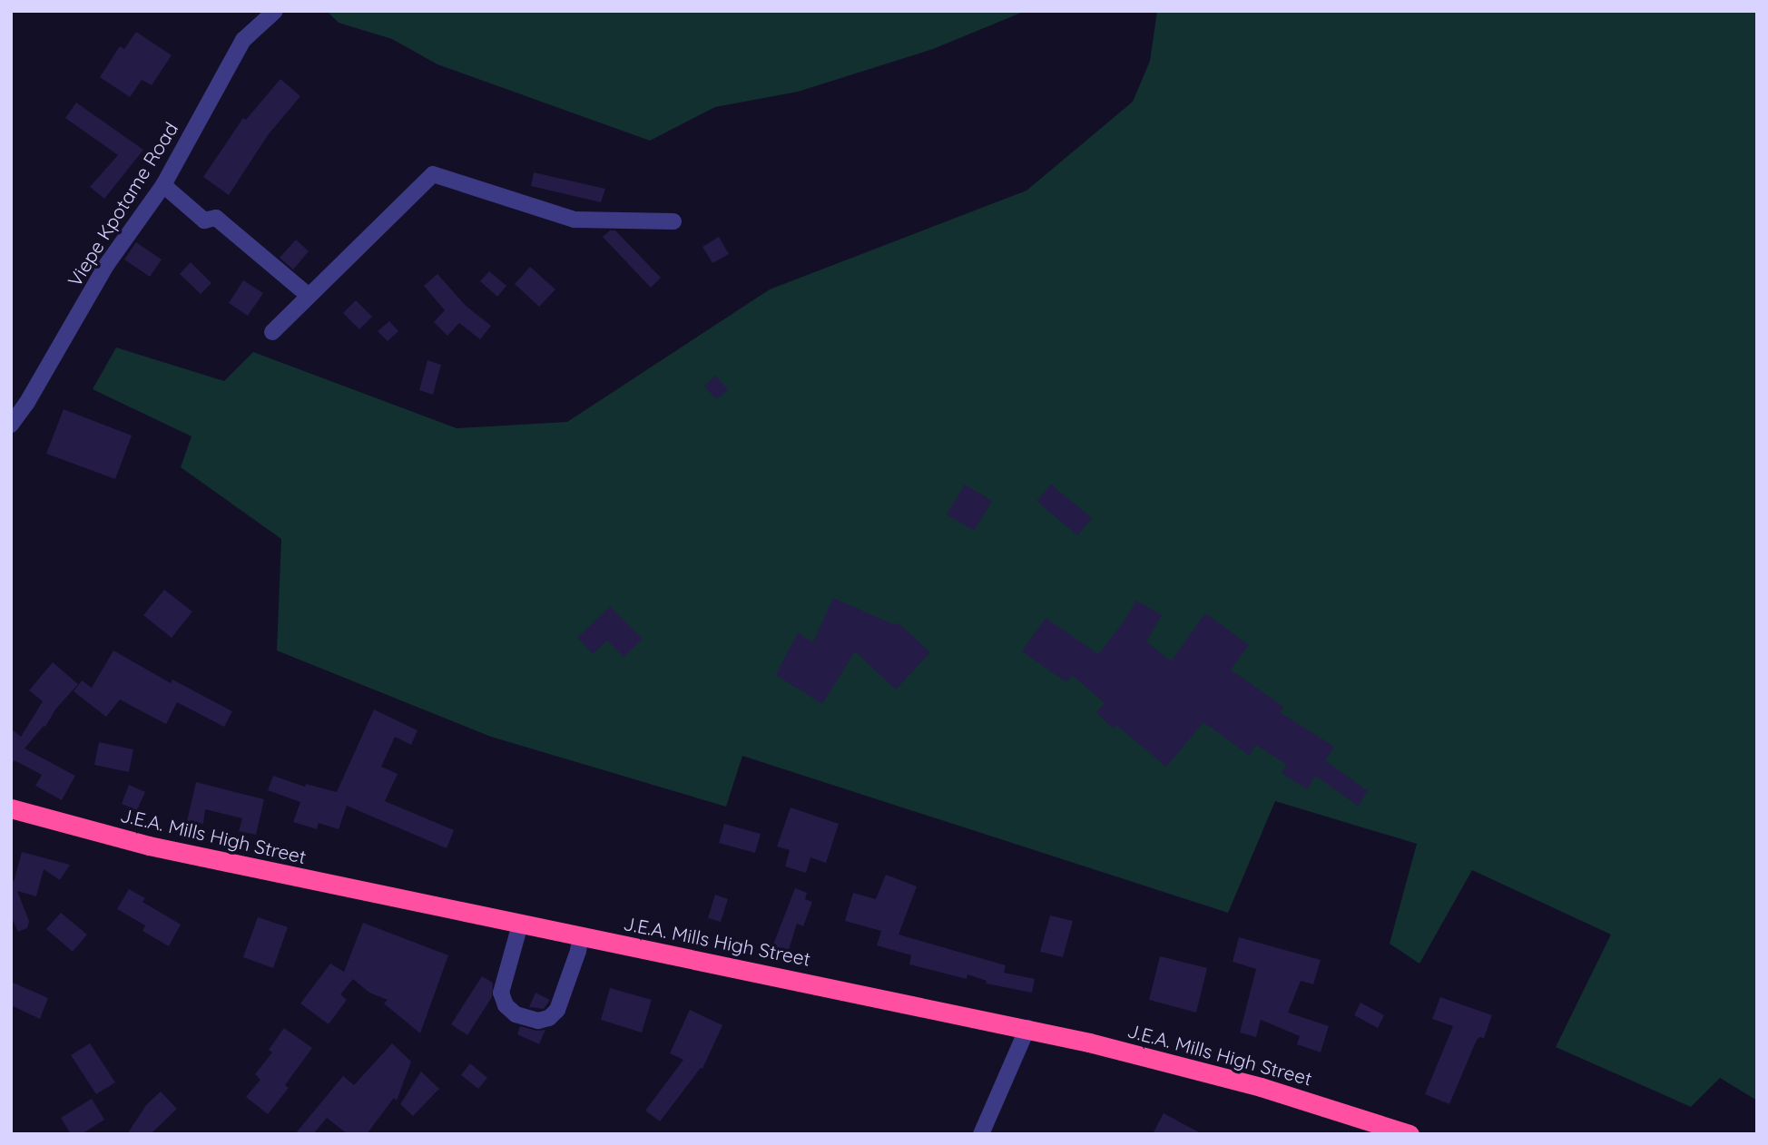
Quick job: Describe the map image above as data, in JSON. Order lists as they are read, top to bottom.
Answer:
{
  "streets": {
    "highway": ["J.E.A. Mills High Street"],
    "street": ["Viepe Kpotame Road"]
  }
}
